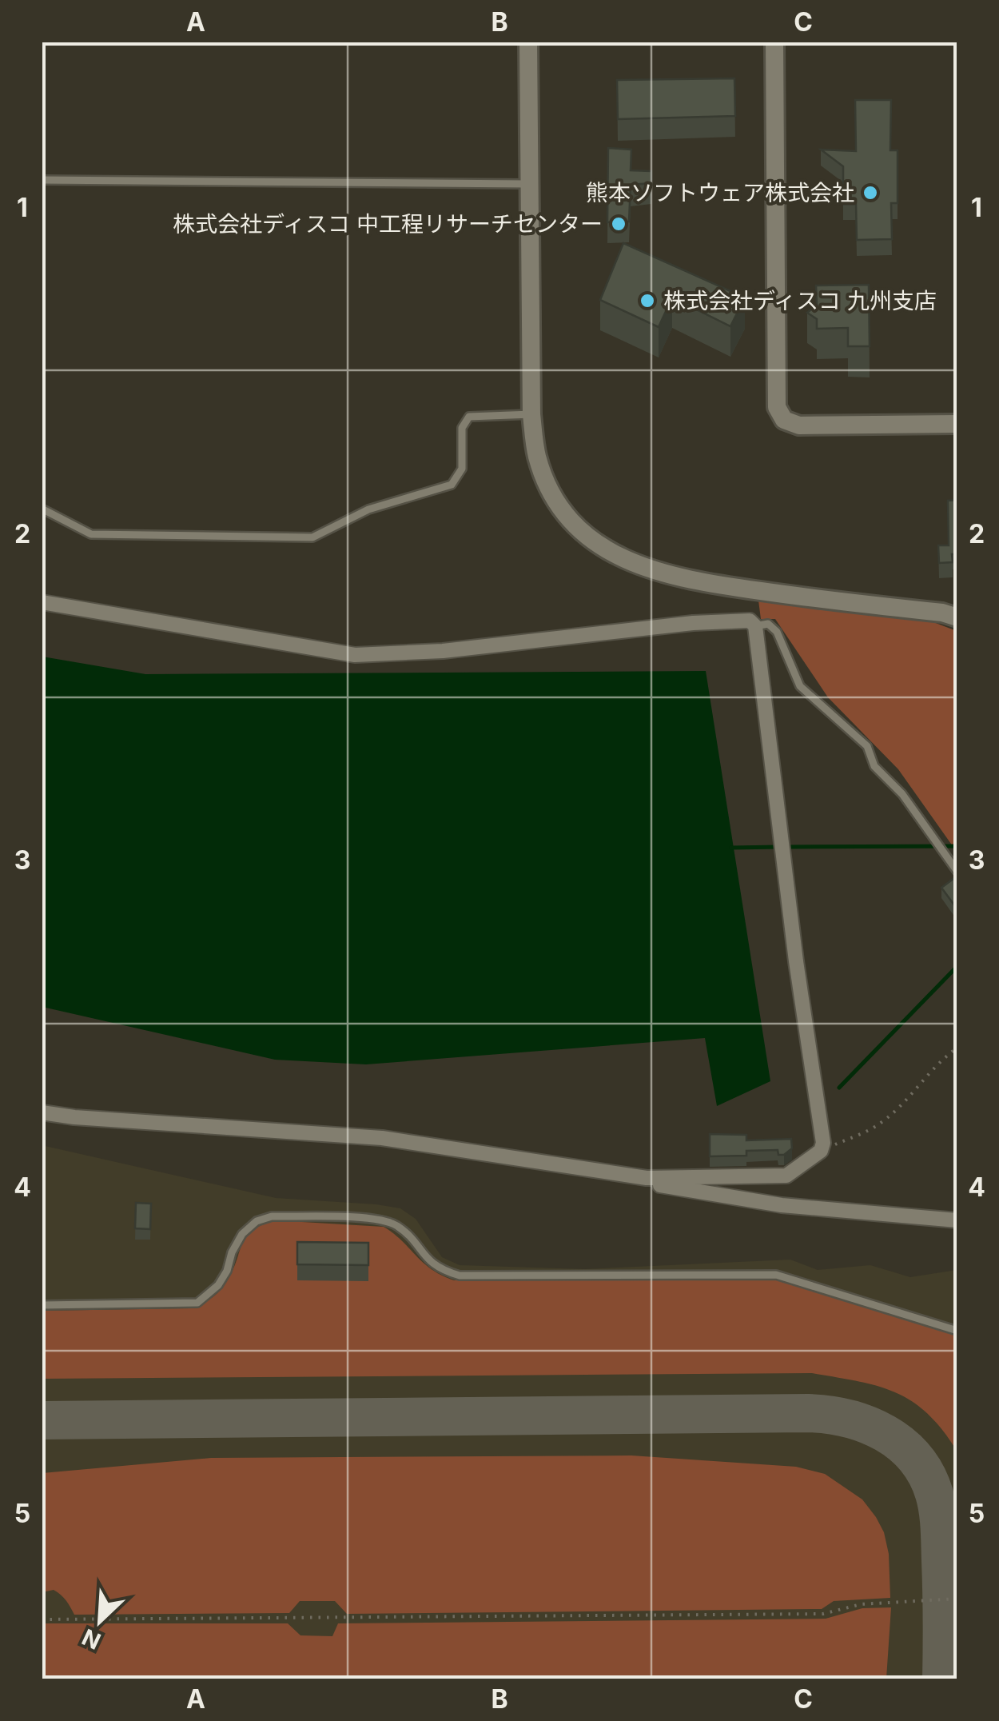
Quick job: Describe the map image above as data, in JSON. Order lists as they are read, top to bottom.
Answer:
{
  "places": ["熊本ソフトウェア株式会社", "株式会社ディスコ 中工程リサーチセンター", "株式会社ディスコ 九州支店"],
  "north": "bottom left",
  "grid": {
    "columns": ["A", "B", "C"],
    "rows": [
      "1",
      "2",
      "3",
      "4",
      "5"
    ]
  }
}
